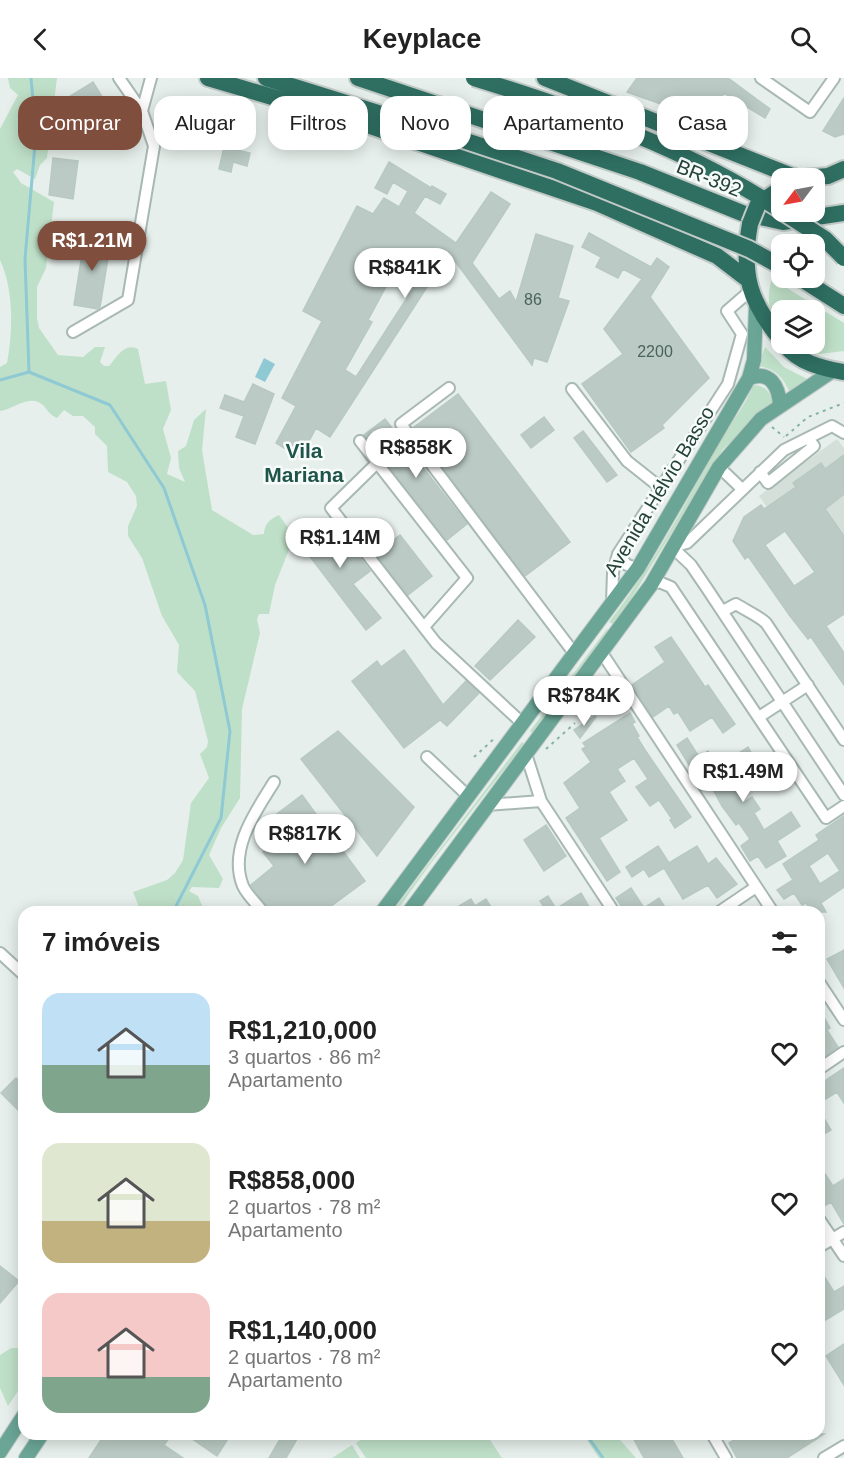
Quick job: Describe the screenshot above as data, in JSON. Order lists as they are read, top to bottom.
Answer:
{
  "streets": {
    "highway": ["BR-392"],
    "main road": ["Avenida Hélvio Basso"]
  },
  "districts": ["Vila Mariana"],
  "house_numbers": ["86", "2200"],
  "north": "bottom left",
  "page": {
    "header": "Keyplace",
    "chip": [
      "Comprar",
      "Alugar",
      "Filtros",
      "Novo",
      "Apartamento",
      "Casa"
    ],
    "price": [
      "R$1.21M",
      "R$841K",
      "R$858K",
      "R$1.14M",
      "R$784K",
      "R$1.49M",
      "R$817K"
    ],
    "heading": "7 imóveis",
    "list": [
      {
        "name": "R$1,210,000",
        "note": "3 quartos · 86 m² · Apartamento"
      },
      {
        "name": "R$858,000",
        "note": "2 quartos · 78 m² · Apartamento"
      },
      {
        "name": "R$1,140,000",
        "note": "2 quartos · 78 m² · Apartamento"
      }
    ]
  }
}
